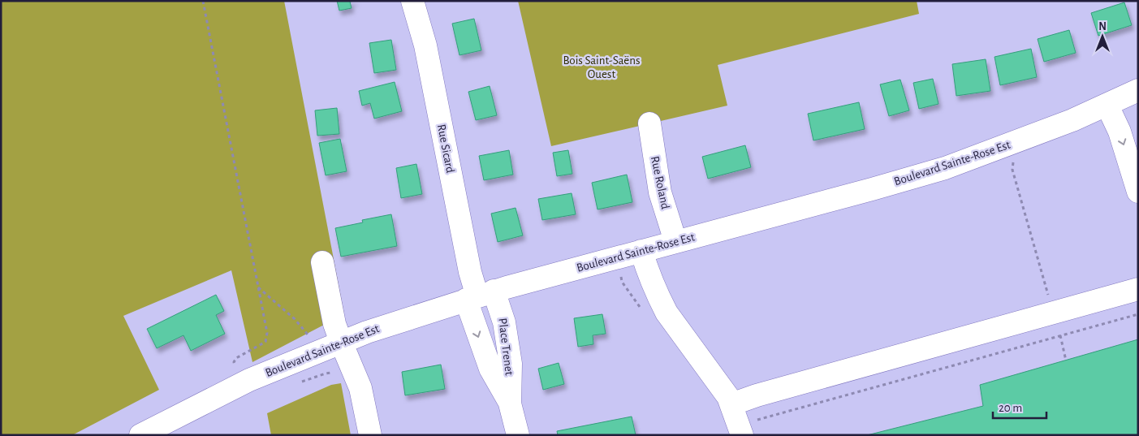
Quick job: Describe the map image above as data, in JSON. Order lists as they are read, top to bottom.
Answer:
{
  "streets": {
    "street": [
      "Rue Sicard",
      "Boulevard Sainte-Rose Est",
      "Rue Roland",
      "Place Trenet"
    ]
  },
  "crossings": [
    ["Rue Sicard", "Boulevard Sainte-Rose Est"],
    ["Rue Sicard", "Place Trenet"],
    ["Boulevard Sainte-Rose Est", "Rue Roland"],
    ["Boulevard Sainte-Rose Est", "Place Trenet"]
  ],
  "parks": ["Bois Saint-Saëns Ouest"],
  "scale_bar": "20 m",
  "north": "top"
}
